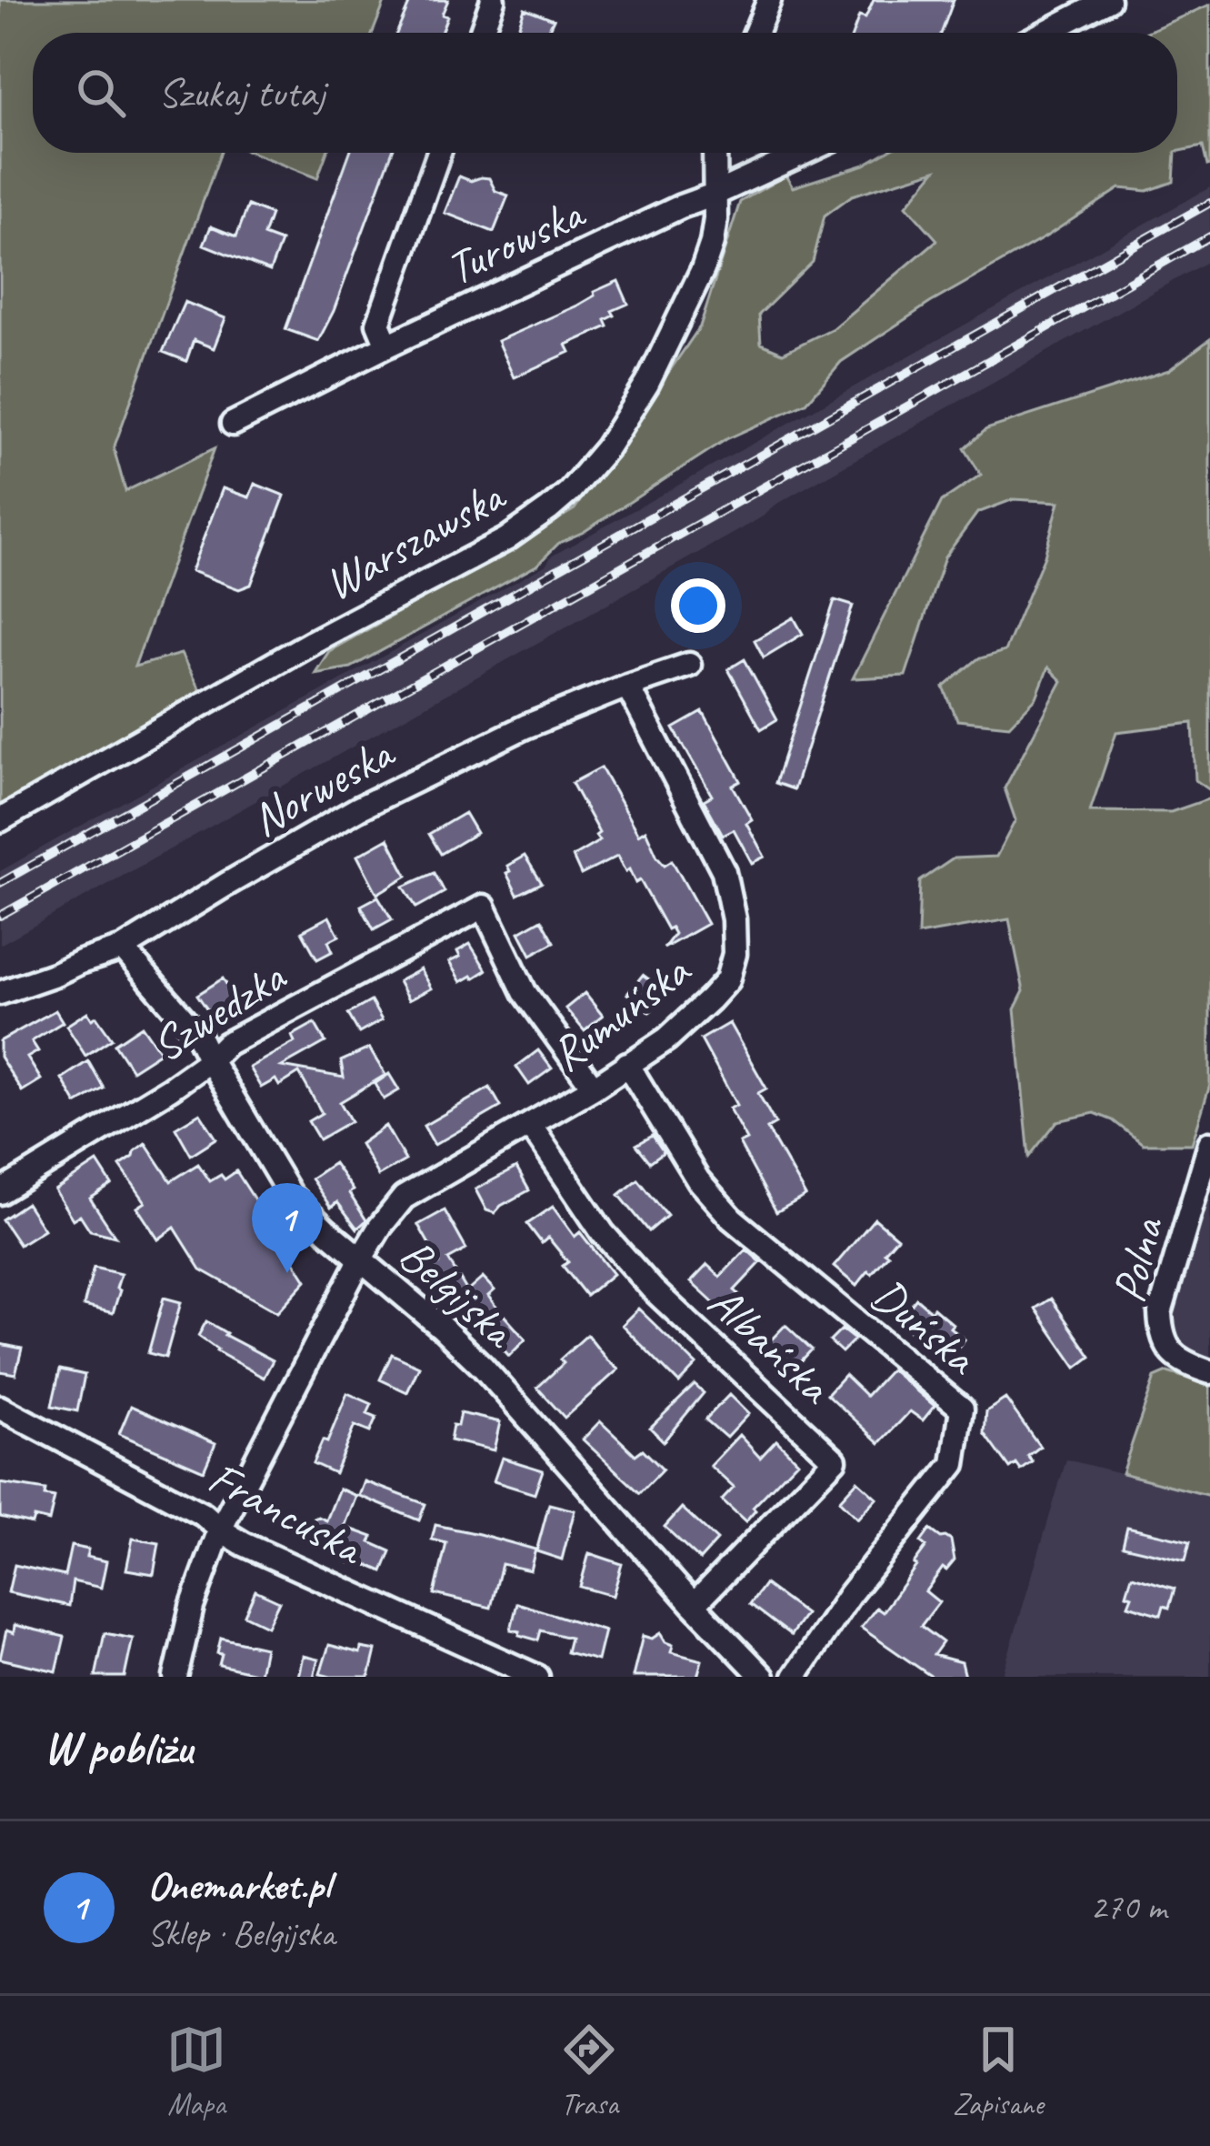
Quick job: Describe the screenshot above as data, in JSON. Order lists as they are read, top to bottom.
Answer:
{
  "streets": {
    "street": [
      "Turowska",
      "Warszawska",
      "Norweska",
      "Szwedzka",
      "Rumuńska",
      "Polna",
      "Belgijska",
      "Duńska",
      "Albańska",
      "Francuska"
    ]
  },
  "crossings": [
    ["Turowska", "Warszawska"],
    ["Norweska", "Rumuńska"],
    ["Norweska", "Belgijska"],
    ["Szwedzka", "Rumuńska"],
    ["Szwedzka", "Belgijska"],
    ["Rumuńska", "Belgijska"],
    ["Rumuńska", "Duńska"],
    ["Rumuńska", "Albańska"],
    ["Rumuńska", "Francuska"],
    ["Belgijska", "Albańska"]
  ],
  "page": {
    "search": "Szukaj tutaj",
    "pins": "1",
    "heading": "W pobliżu",
    "list": [
      {
        "mark": "1",
        "name": "Onemarket.pl",
        "note": "Sklep · Belgijska",
        "value": "270 m"
      }
    ],
    "nav": ["Mapa", "Trasa", "Zapisane"]
  }
}
